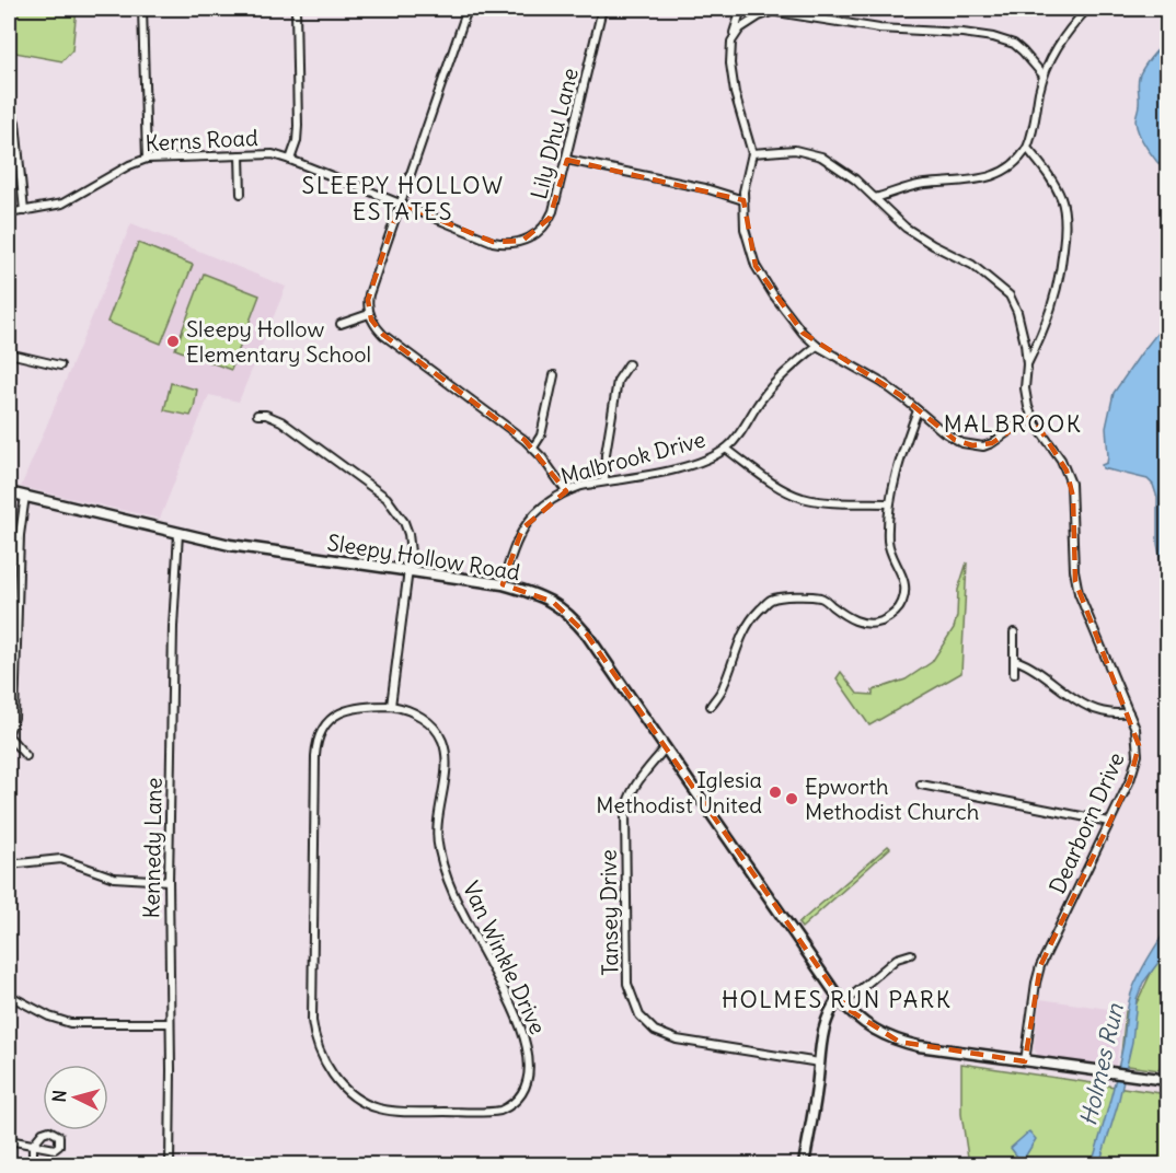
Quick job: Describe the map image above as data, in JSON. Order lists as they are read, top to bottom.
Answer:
{
  "streets": {
    "main road": ["Sleepy Hollow Road"],
    "street": [
      "Lily Dhu Lane",
      "Kerns Road",
      "Malbrook Drive",
      "Dearborn Drive",
      "Kennedy Lane",
      "Tansey Drive",
      "Van Winkle Drive"
    ]
  },
  "crossings": [
    ["Lily Dhu Lane", "Kerns Road"],
    ["Malbrook Drive", "Sleepy Hollow Road"],
    ["Sleepy Hollow Road", "Dearborn Drive"],
    ["Sleepy Hollow Road", "Kennedy Lane"],
    ["Sleepy Hollow Road", "Tansey Drive"]
  ],
  "districts": ["SLEEPY HOLLOW ESTATES", "MALBROOK", "HOLMES RUN PARK"],
  "water": ["Holmes Run"],
  "places": ["Sleepy Hollow Elementary School", "Iglesia Methodist United", "Epworth Methodist Church"],
  "north": "left"
}
